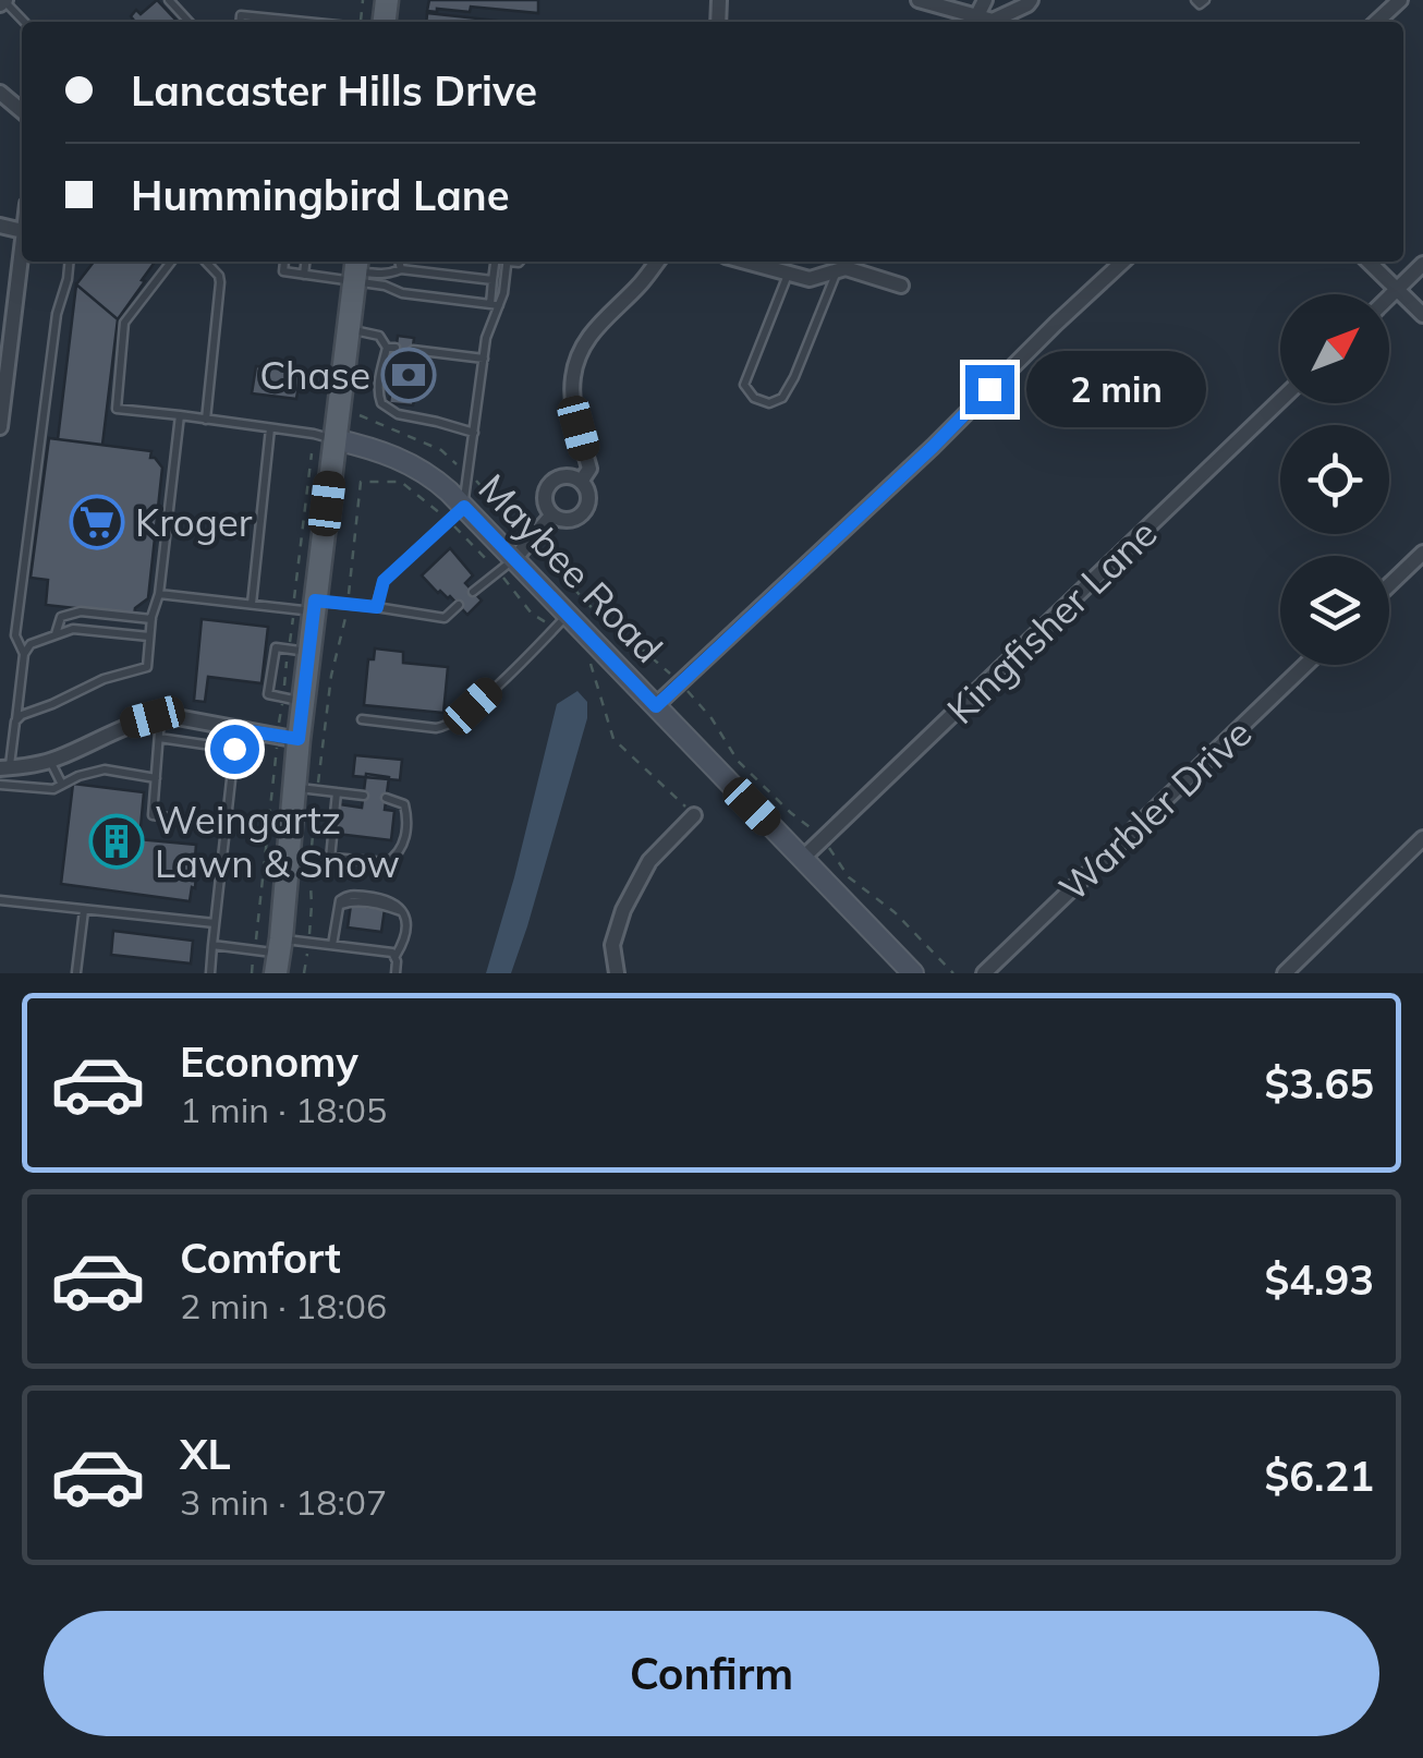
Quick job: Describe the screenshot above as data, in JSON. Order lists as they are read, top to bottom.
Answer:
{
  "streets": {
    "main road": ["Maybee Road"],
    "street": ["Kingfisher Lane", "Warbler Drive"]
  },
  "crossings": [
    ["Maybee Road", "Kingfisher Lane"]
  ],
  "places": {
    "bank": ["Chase"],
    "supermarket": ["Kroger"],
    "building": ["Weingartz Lawn & Snow"]
  },
  "north": "top right",
  "page": {
    "banner": ["Lancaster Hills Drive", "Hummingbird Lane"],
    "bubble": "2 min",
    "list": [
      {
        "name": "Economy",
        "note": "1 min · 18:05",
        "value": "$3.65"
      },
      {
        "name": "Comfort",
        "note": "2 min · 18:06",
        "value": "$4.93"
      },
      {
        "name": "XL",
        "note": "3 min · 18:07",
        "value": "$6.21"
      }
    ],
    "buttons": "Confirm"
  }
}
